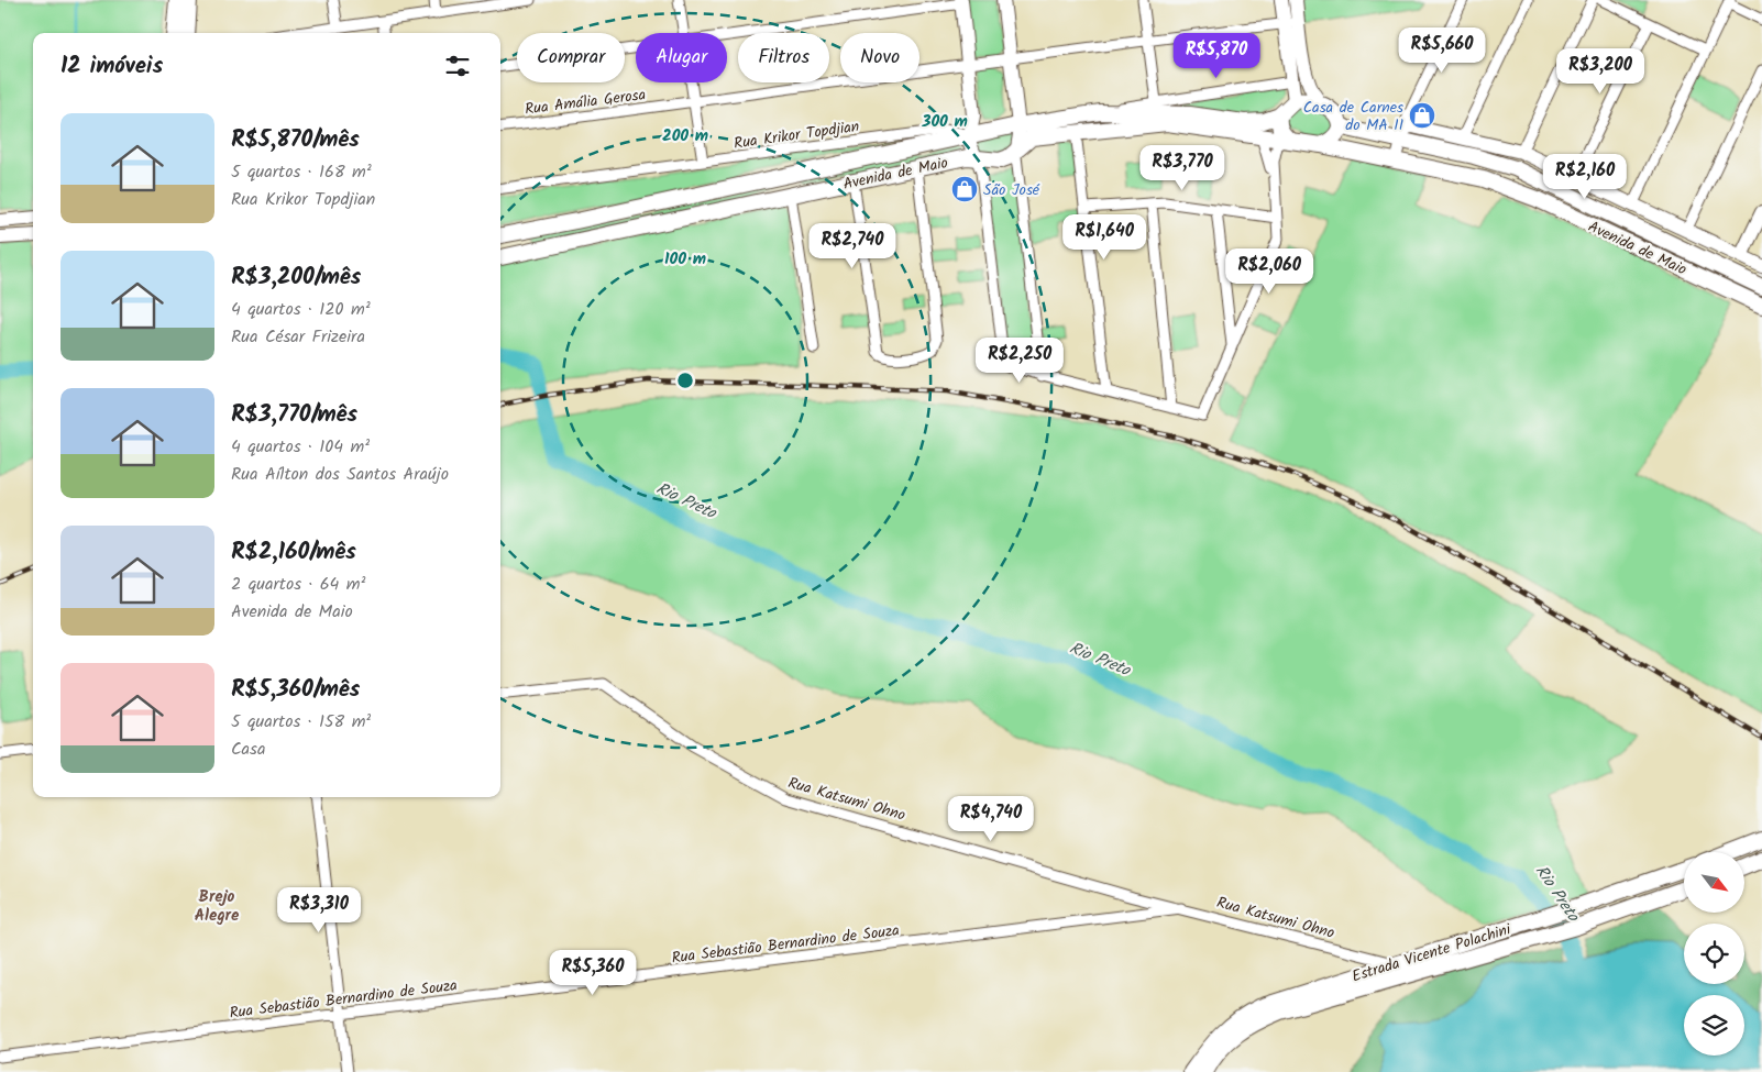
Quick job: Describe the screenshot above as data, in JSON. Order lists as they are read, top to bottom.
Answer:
{
  "streets": {
    "main road": ["Avenida de Maio", "Estrada Vicente Polachini"],
    "street": [
      "Rua Amália Gerosa",
      "Rua Krikor Topdjian",
      "Rua Katsumi Ohno",
      "Rua Sebastião Bernardino de Souza"
    ]
  },
  "crossings": [
    ["Rua Krikor Topdjian", "Avenida de Maio"],
    ["Rua Katsumi Ohno", "Rua Sebastião Bernardino de Souza"],
    ["Rua Katsumi Ohno", "Estrada Vicente Polachini"]
  ],
  "districts": ["Brejo Alegre"],
  "water": ["Rio Preto"],
  "places": {
    "shop": ["Casa de Carnes do MA II", "São José"]
  },
  "north": "bottom right",
  "page": {
    "price": [
      "R$5,660",
      "R$5,870",
      "R$3,200",
      "R$3,770",
      "R$2,160",
      "R$1,640",
      "R$2,740",
      "R$2,060",
      "R$2,250",
      "R$4,740",
      "R$3,310",
      "R$5,360"
    ],
    "chip": [
      "Comprar",
      "Alugar",
      "Filtros",
      "Novo"
    ],
    "heading": "12 imóveis",
    "list": [
      {
        "name": "R$5,870/mês",
        "note": "5 quartos · 168 m² · Rua Krikor Topdjian"
      },
      {
        "name": "R$3,200/mês",
        "note": "4 quartos · 120 m² · Rua César Frizeira"
      },
      {
        "name": "R$3,770/mês",
        "note": "4 quartos · 104 m² · Rua Aílton dos Santos Araújo"
      },
      {
        "name": "R$2,160/mês",
        "note": "2 quartos · 64 m² · Avenida de Maio"
      },
      {
        "name": "R$5,360/mês",
        "note": "5 quartos · 158 m² · Casa"
      }
    ]
  },
  "rings": ["300 m", "200 m", "100 m"]
}
